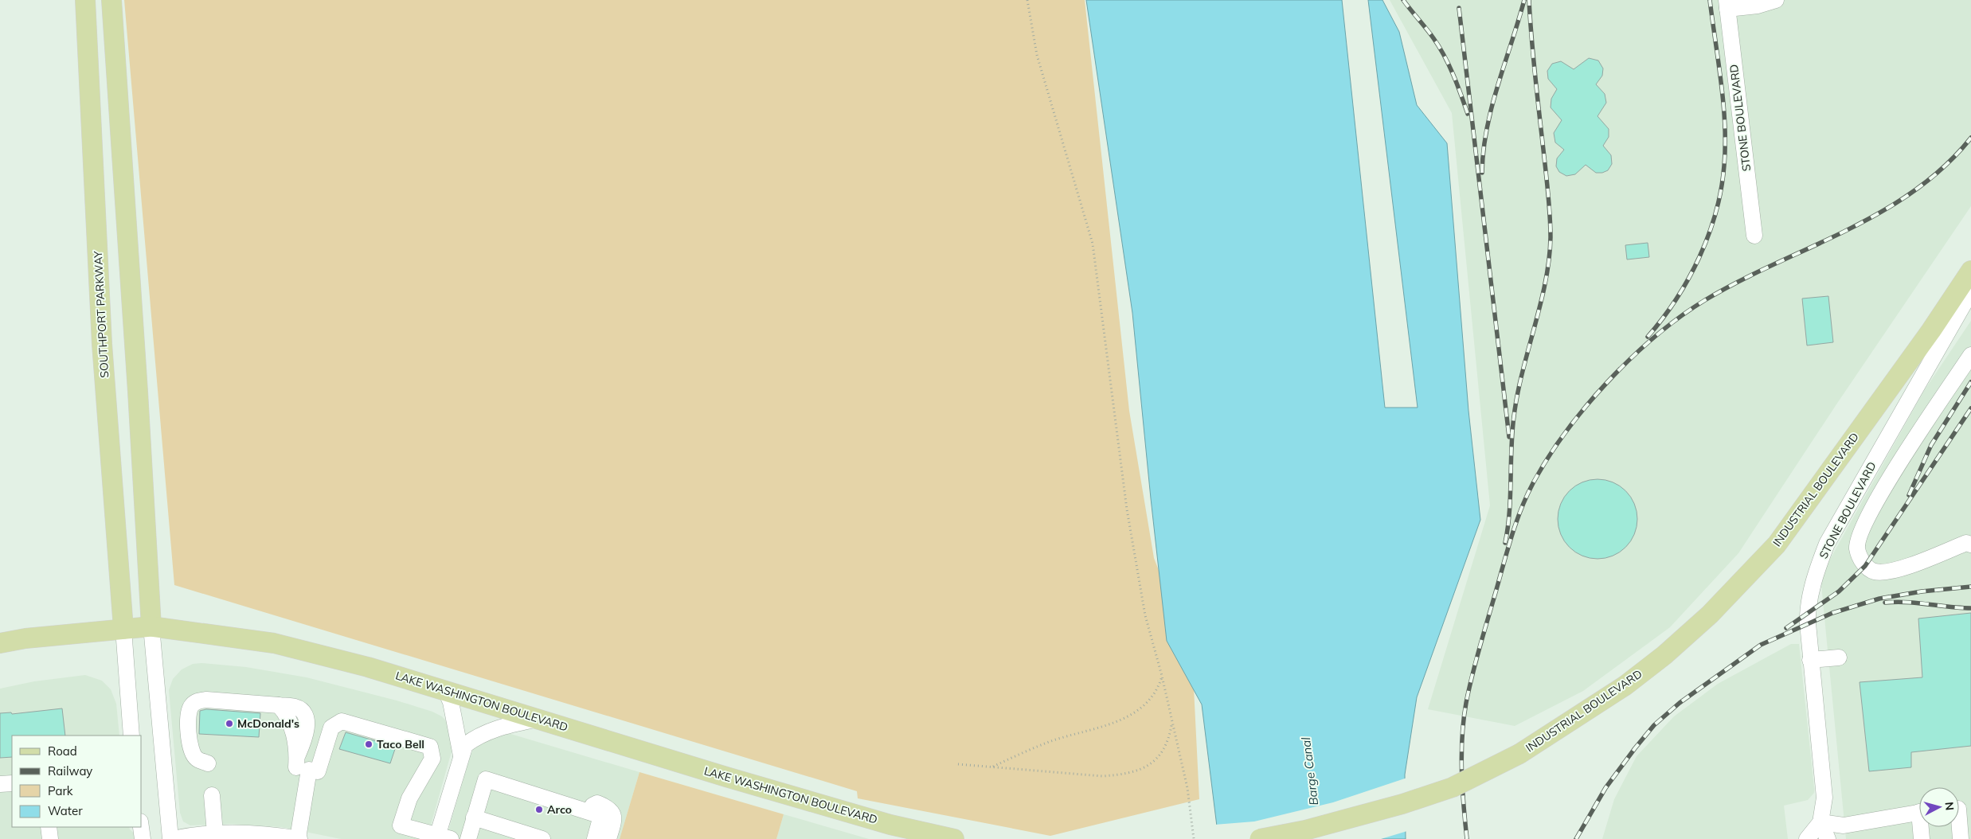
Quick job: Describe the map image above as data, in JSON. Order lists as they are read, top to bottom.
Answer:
{
  "streets": {
    "main road": ["SOUTHPORT PARKWAY", "INDUSTRIAL BOULEVARD", "LAKE WASHINGTON BOULEVARD"],
    "street": ["STONE BOULEVARD"]
  },
  "crossings": [
    ["SOUTHPORT PARKWAY", "LAKE WASHINGTON BOULEVARD"]
  ],
  "water": ["Barge Canal"],
  "places": ["McDonald's", "Taco Bell", "Arco"],
  "legend": [
    "Road",
    "Railway",
    "Park",
    "Water"
  ],
  "north": "right"
}
